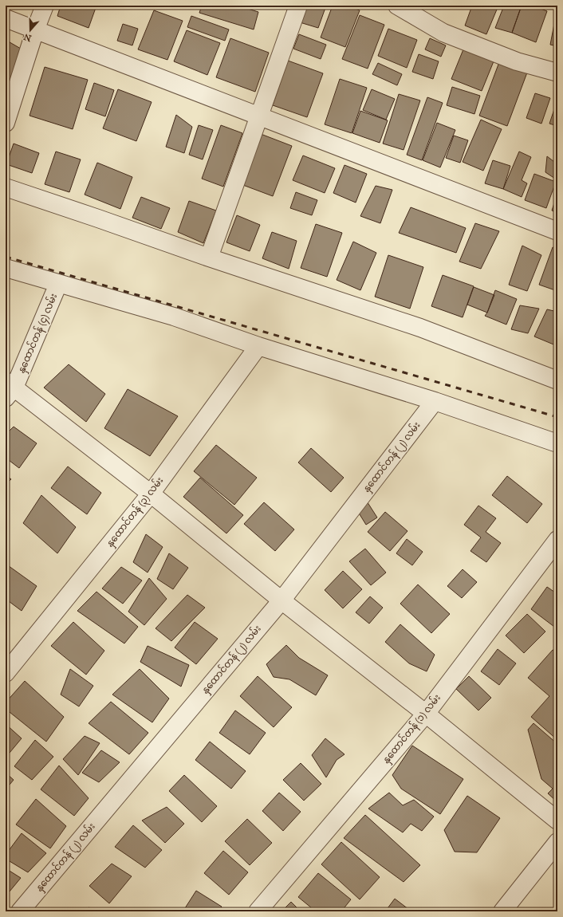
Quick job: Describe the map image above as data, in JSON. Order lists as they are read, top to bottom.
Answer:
{
  "streets": {
    "street": [
      "နှထောင်တန် (၄) လမ်း",
      "နှထောင်တန် (၂) လမ်း",
      "နှထောင်တန် (၃) လမ်း",
      "နှထောင်တန် (၁) လမ်း"
    ]
  },
  "north": "bottom"
}
